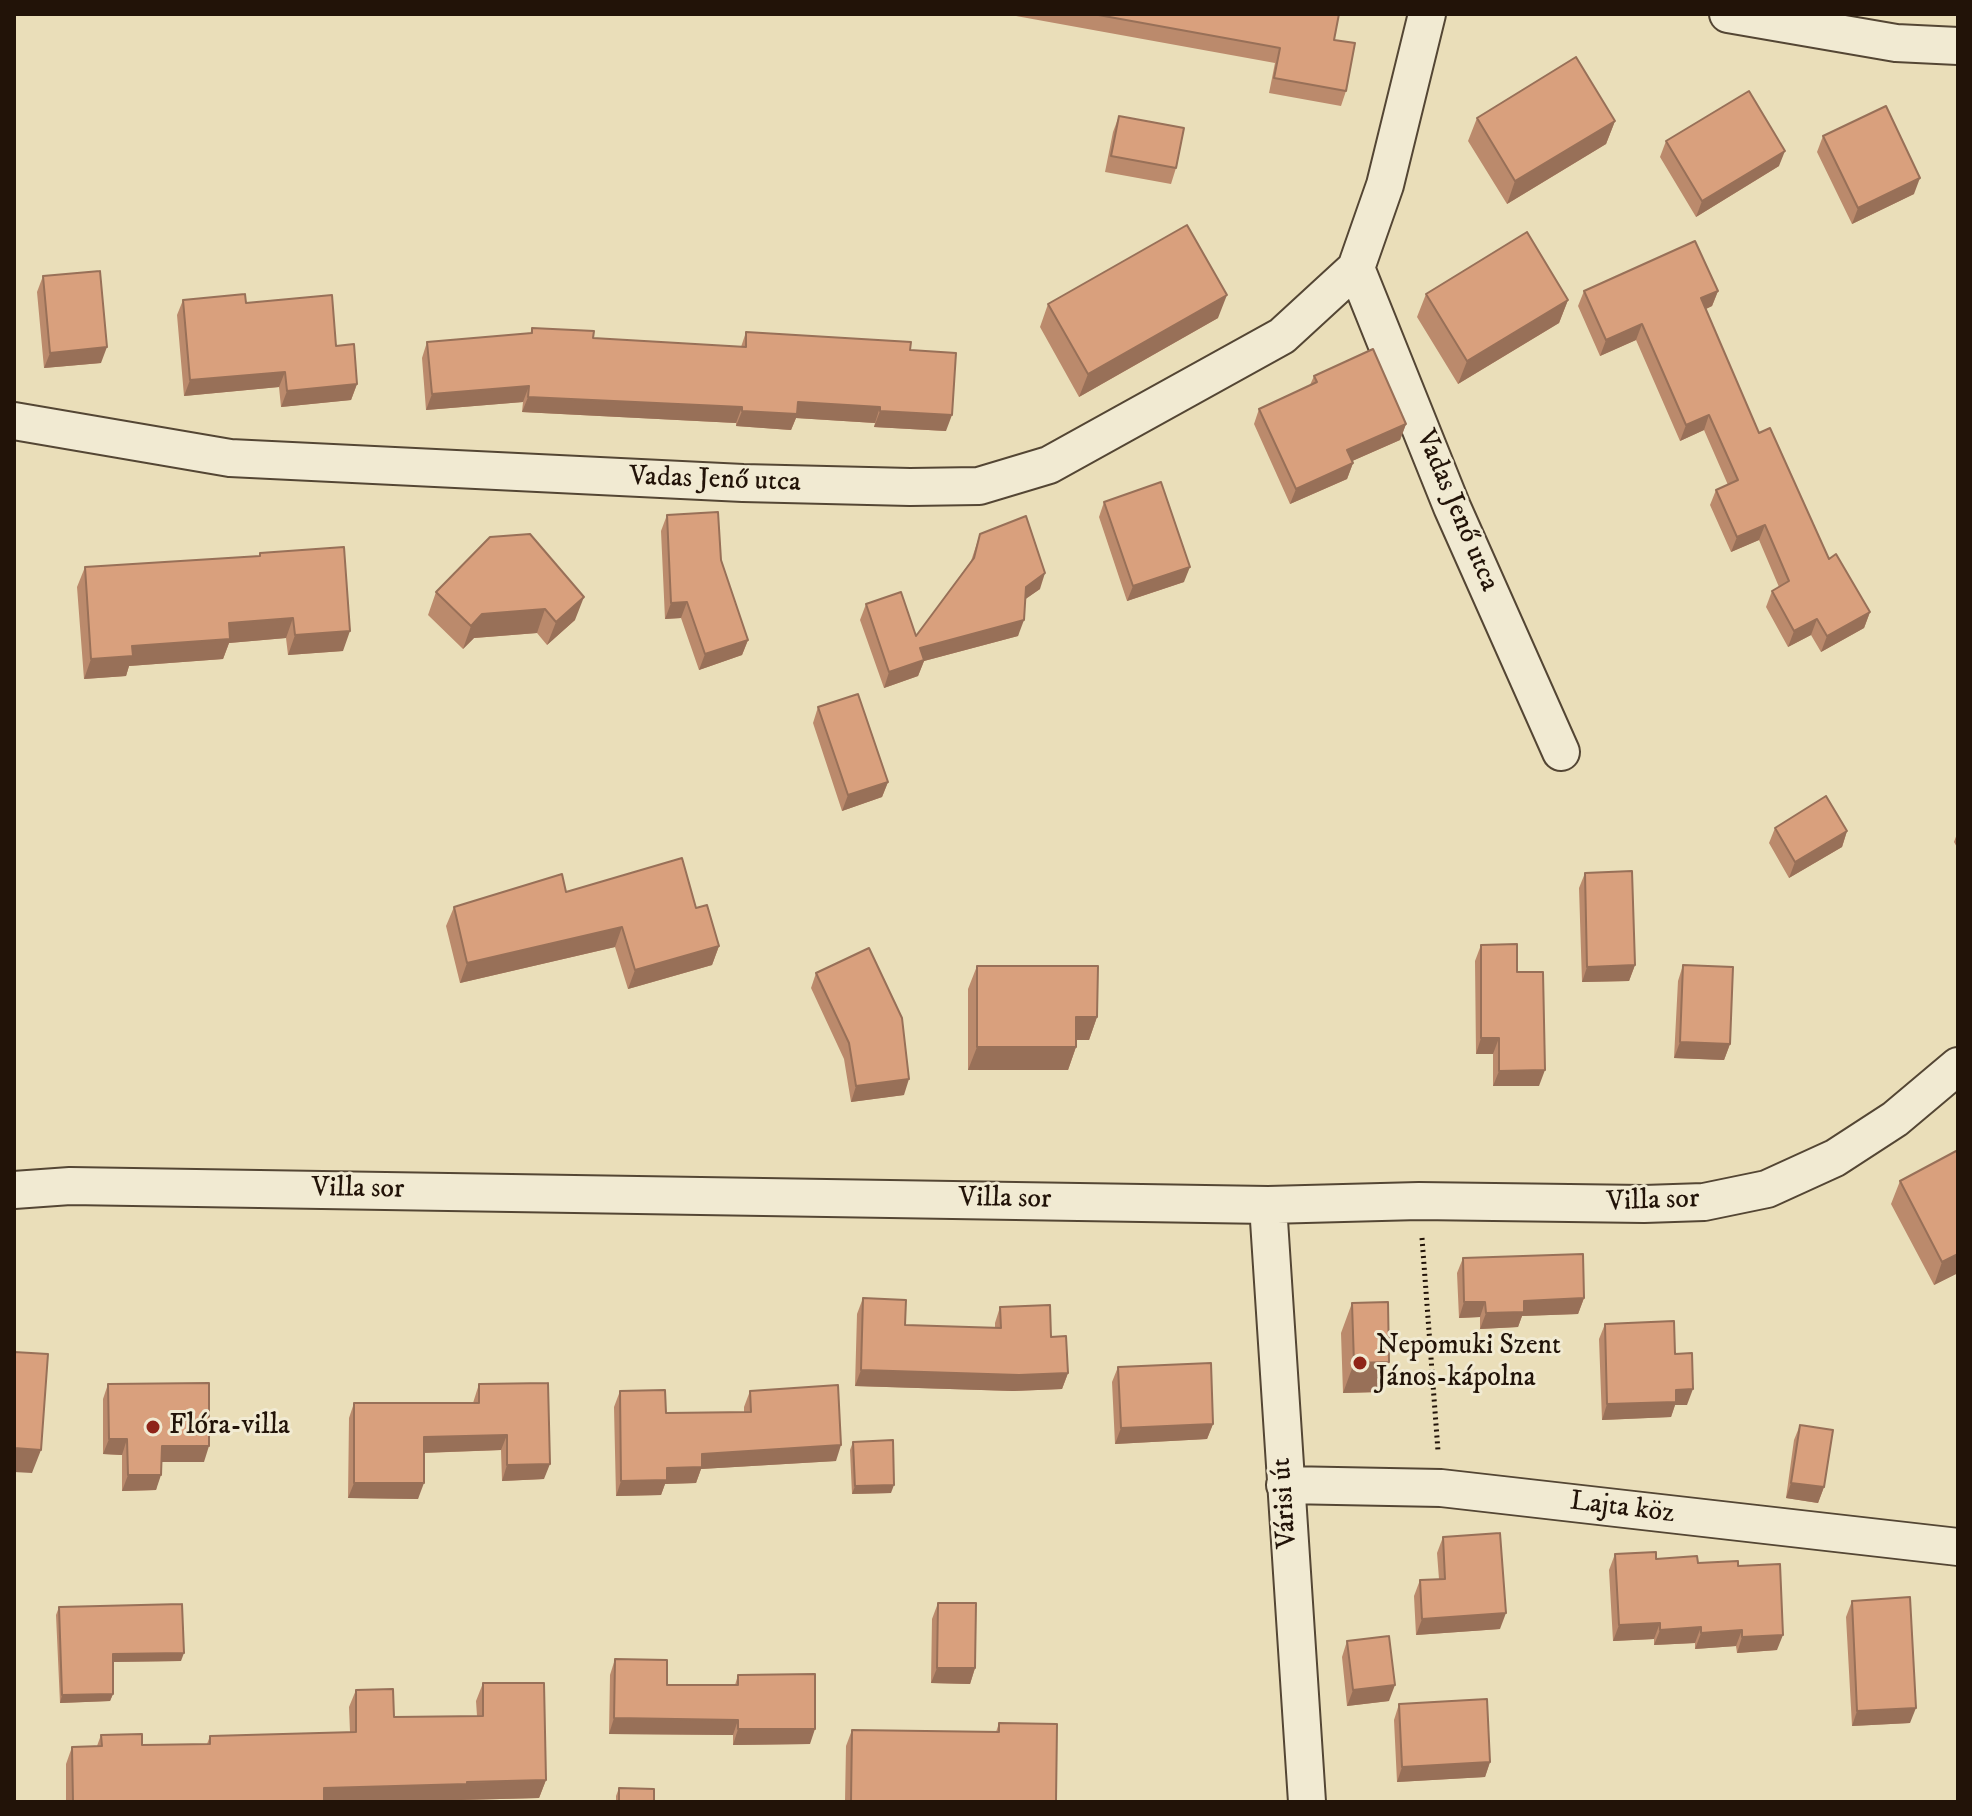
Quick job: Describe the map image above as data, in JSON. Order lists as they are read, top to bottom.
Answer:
{
  "streets": {
    "street": [
      "Vadas Jenő utca",
      "Villa sor",
      "Várisi út",
      "Lajta köz"
    ]
  },
  "crossings": [
    ["Villa sor", "Várisi út"],
    ["Várisi út", "Lajta köz"]
  ],
  "places": ["Nepomuki Szent János-kápolna", "Flóra-villa"]
}
